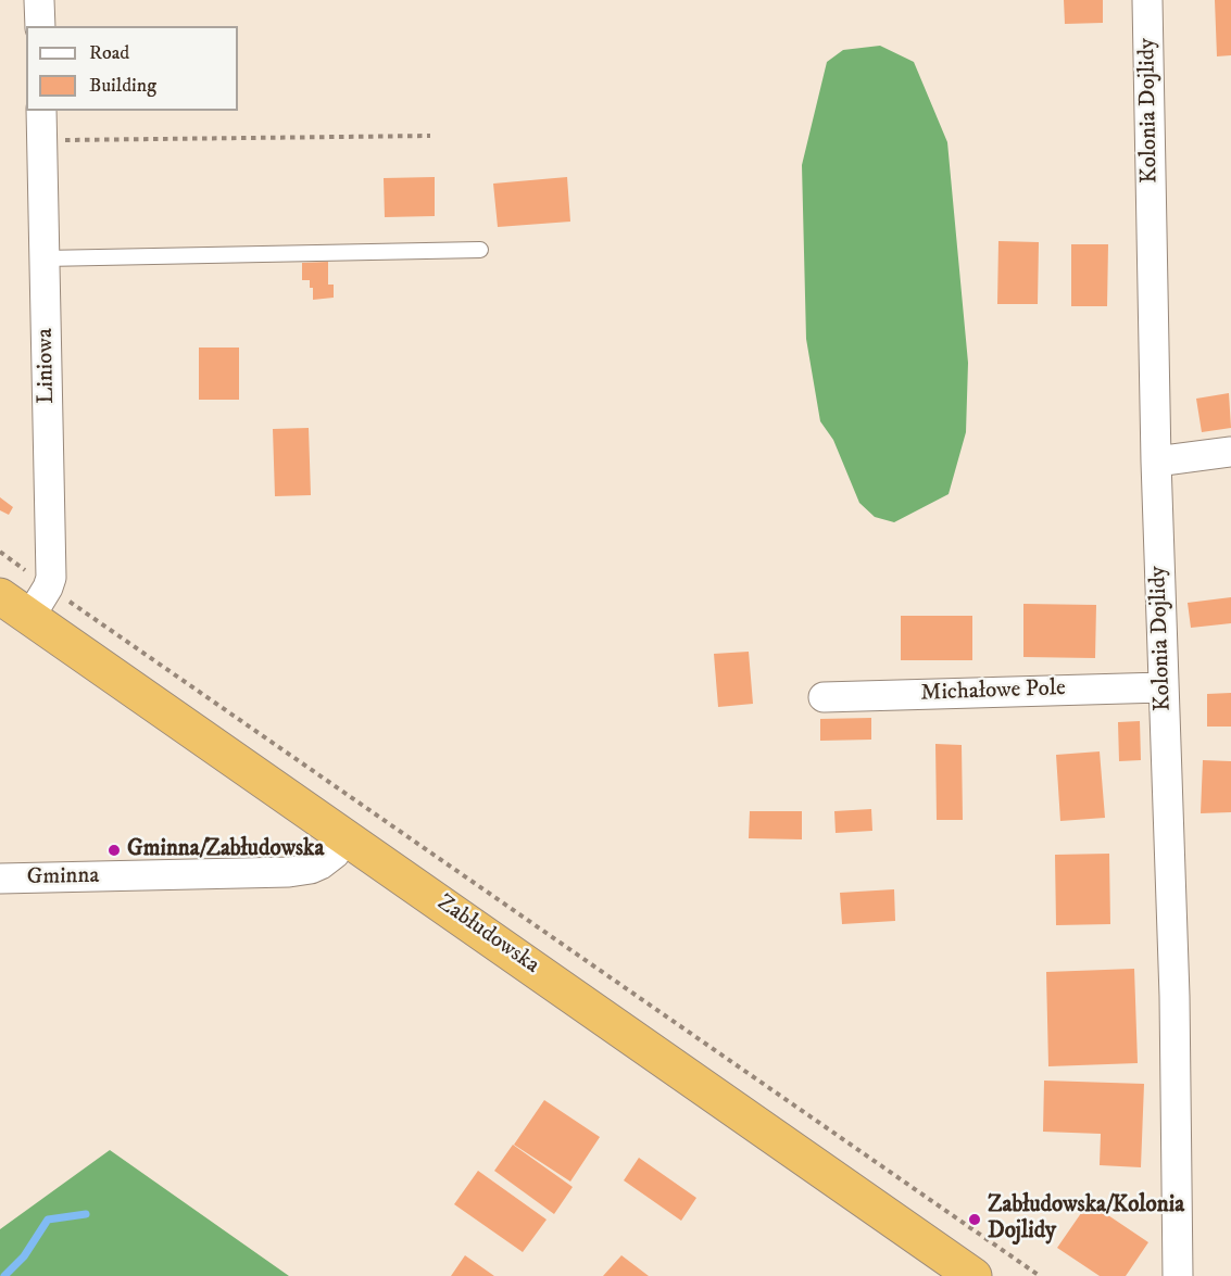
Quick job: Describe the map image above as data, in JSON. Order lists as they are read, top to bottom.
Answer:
{
  "streets": {
    "highway": ["Zabłudowska"],
    "street": [
      "Kolonia Dojlidy",
      "Liniowa",
      "Michałowe Pole",
      "Gminna"
    ]
  },
  "crossings": [
    ["Kolonia Dojlidy", "Michałowe Pole"],
    ["Liniowa", "Zabłudowska"],
    ["Gminna", "Zabłudowska"]
  ],
  "places": ["Gminna/Zabłudowska", "Zabłudowska/Kolonia Dojlidy"],
  "legend": ["Road", "Building"]
}
